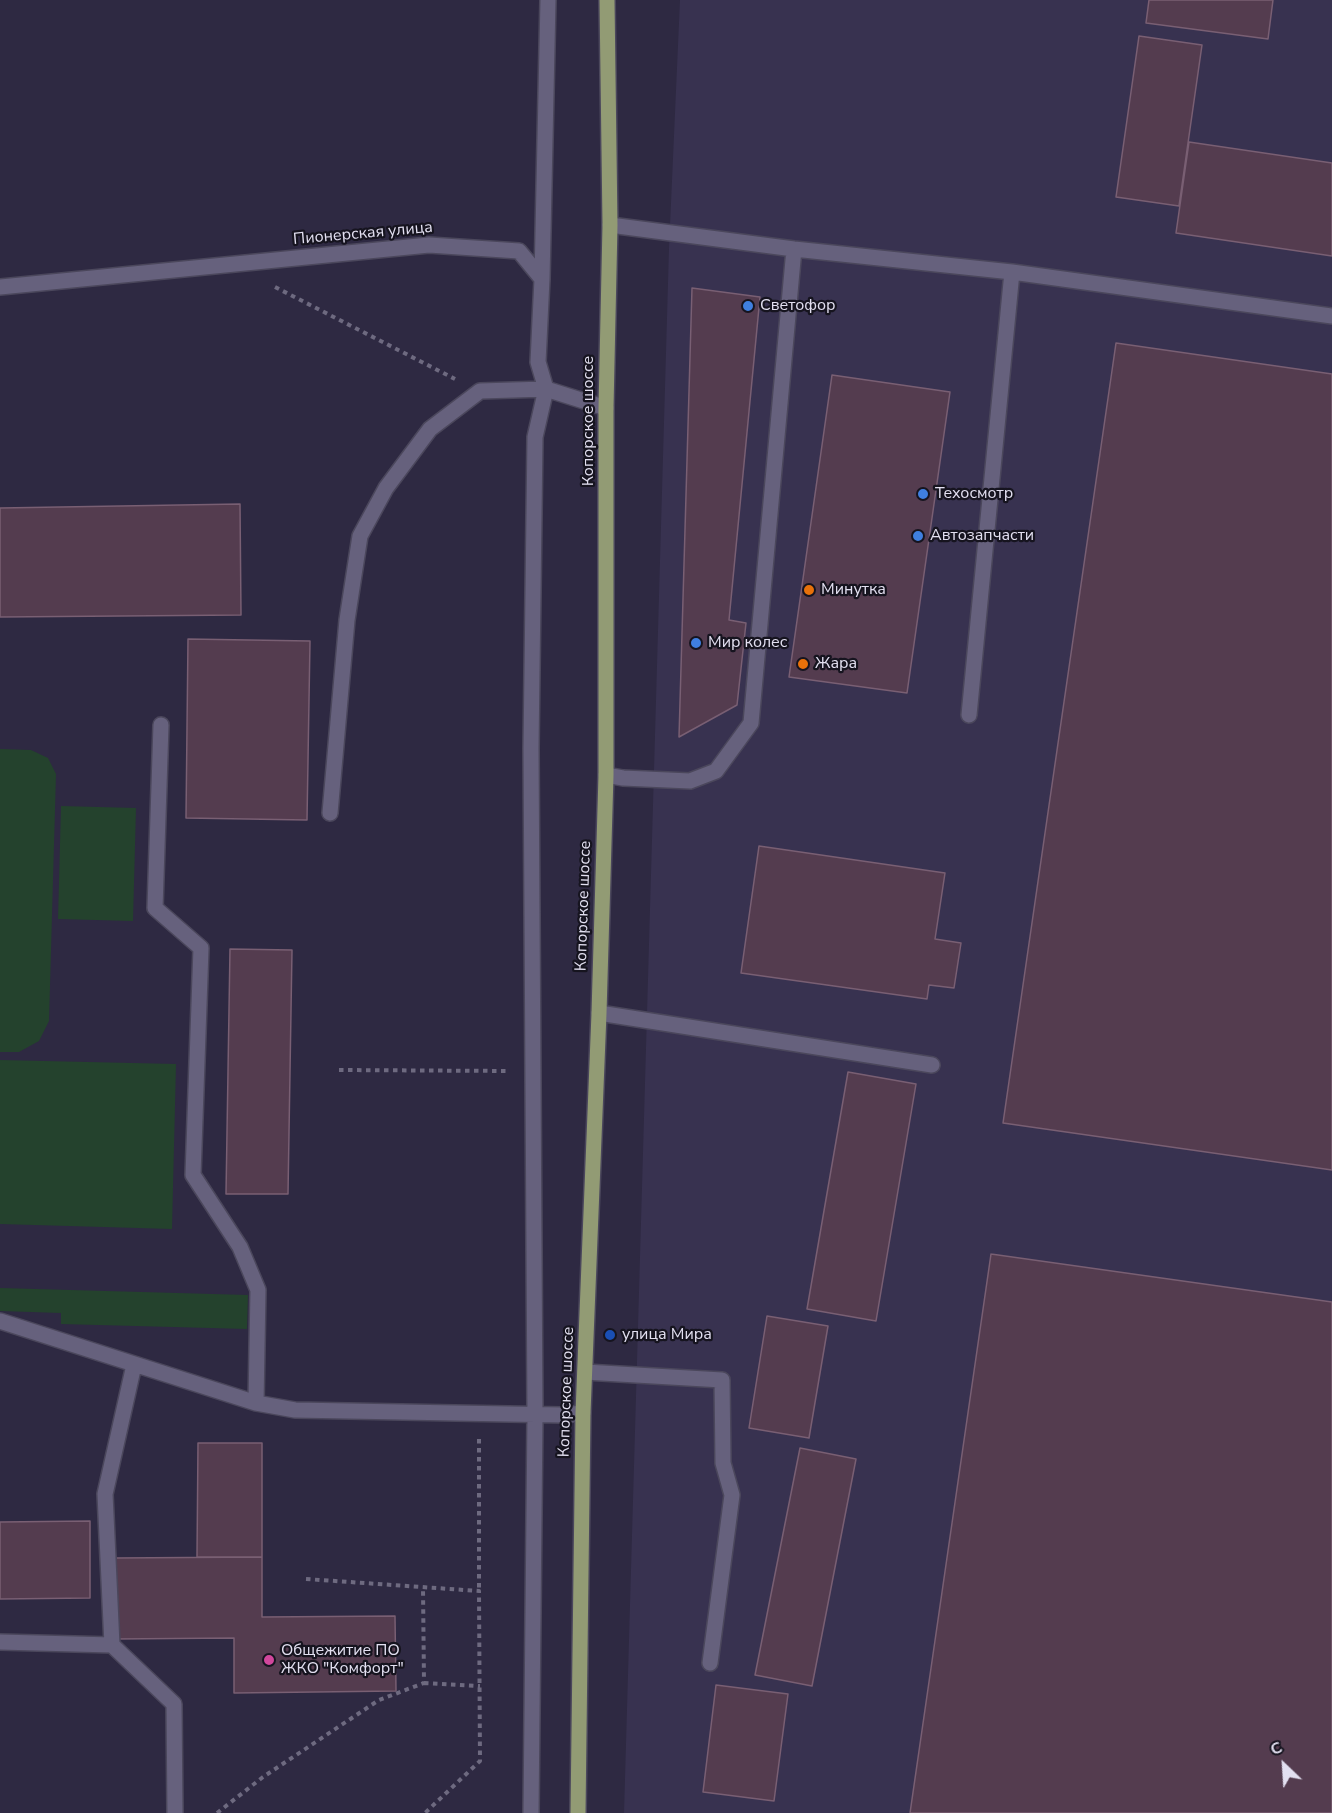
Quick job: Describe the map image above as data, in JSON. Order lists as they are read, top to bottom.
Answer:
{
  "streets": {
    "main road": ["Копорское шоссе"],
    "street": ["Пионерская улица"]
  },
  "places": [
    "Светофор",
    "Техосмотр",
    "Автозапчасти",
    "Минутка",
    "Мир колес",
    "Жара",
    "улица Мира",
    "Общежитие ПО ЖКО \"Комфорт\""
  ],
  "north": "top left"
}
